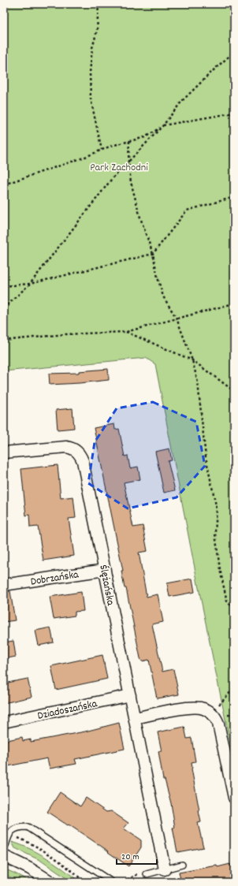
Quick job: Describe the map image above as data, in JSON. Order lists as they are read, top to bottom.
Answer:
{
  "streets": {
    "street": ["Dobrzańska", "Ślężańska", "Dziadoszańska"]
  },
  "crossings": [
    ["Dobrzańska", "Ślężańska"],
    ["Ślężańska", "Dziadoszańska"]
  ],
  "parks": ["Park Zachodni"],
  "scale_bar": "20 m"
}
